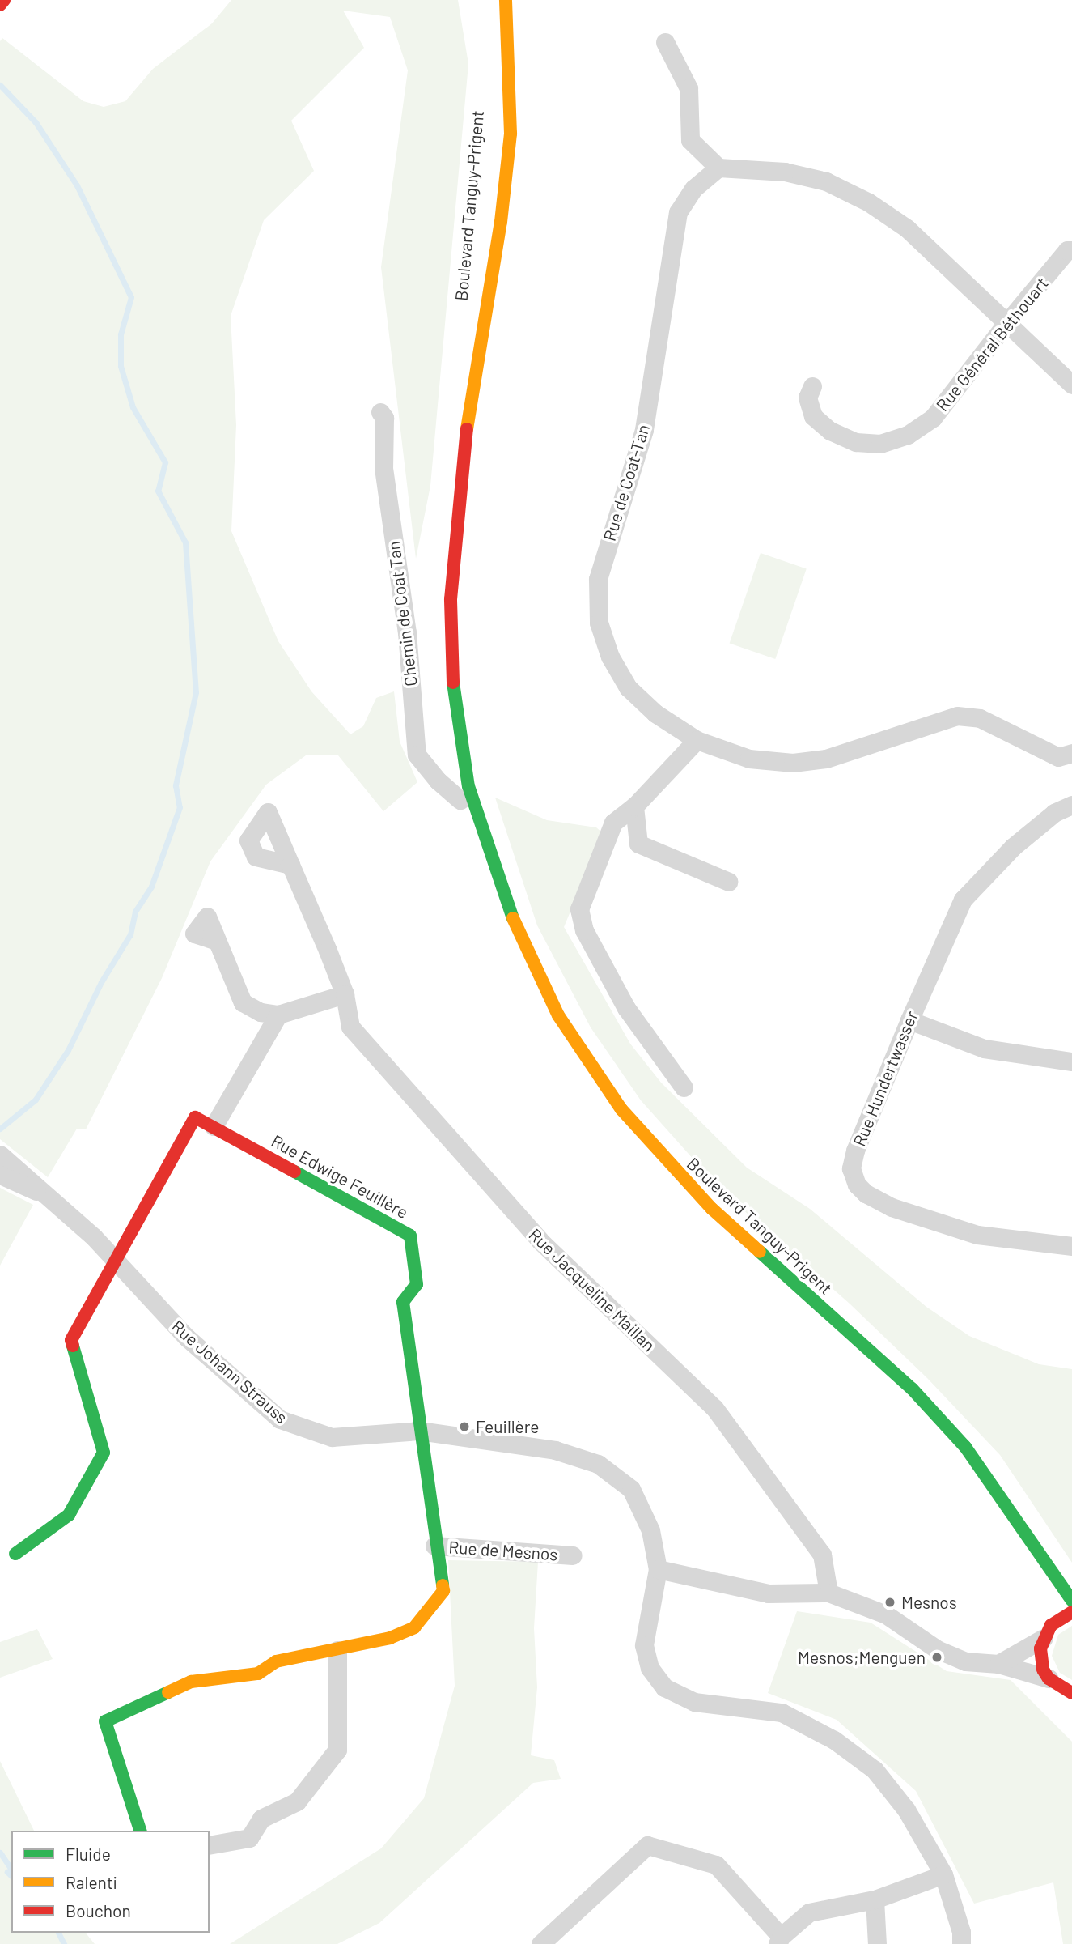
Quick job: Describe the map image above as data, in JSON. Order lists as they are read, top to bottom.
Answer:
{
  "streets": {
    "street": [
      "Boulevard Tanguy-Prigent",
      "Rue Général Béthouart",
      "Rue de Coat-Tan",
      "Chemin de Coat Tan",
      "Rue Hundertwasser",
      "Rue Edwige Feuillère",
      "Rue Jacqueline Maillan",
      "Rue Johann Strauss",
      "Rue de Mesnos"
    ]
  },
  "crossings": [
    ["Boulevard Tanguy-Prigent", "Chemin de Coat Tan"],
    ["Rue Edwige Feuillère", "Rue Johann Strauss"]
  ],
  "places": ["Feuillère", "Mesnos", "Mesnos;Menguen"],
  "legend": ["Fluide", "Ralenti", "Bouchon"]
}
